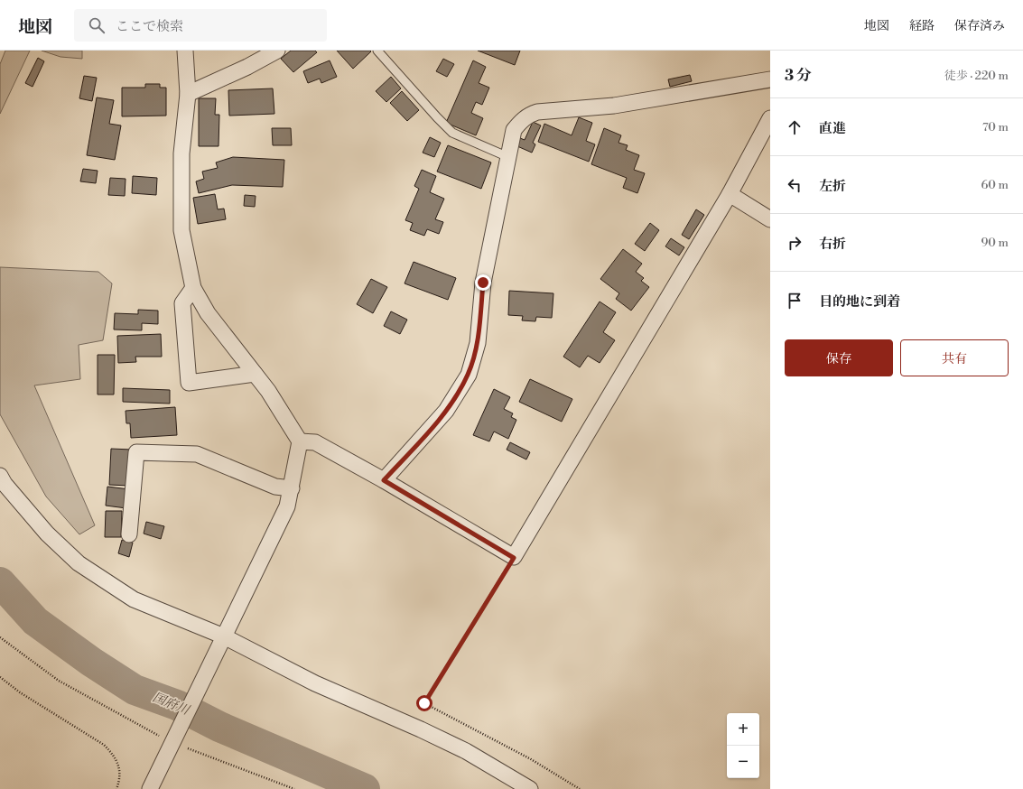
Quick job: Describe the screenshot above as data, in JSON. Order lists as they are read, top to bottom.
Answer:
{
  "water": ["国府川"],
  "page": {
    "header": "地図",
    "search": "ここで検索",
    "nav": ["地図", "経路", "保存済み"],
    "heading": ["3 分", "徒歩 · 220 m"],
    "list": [
      ["直進", "70 m"],
      ["左折", "60 m"],
      ["右折", "90 m"],
      "目的地に到着"
    ],
    "buttons": ["保存", "共有"],
    "map_buttons": ["+", "−"]
  }
}
